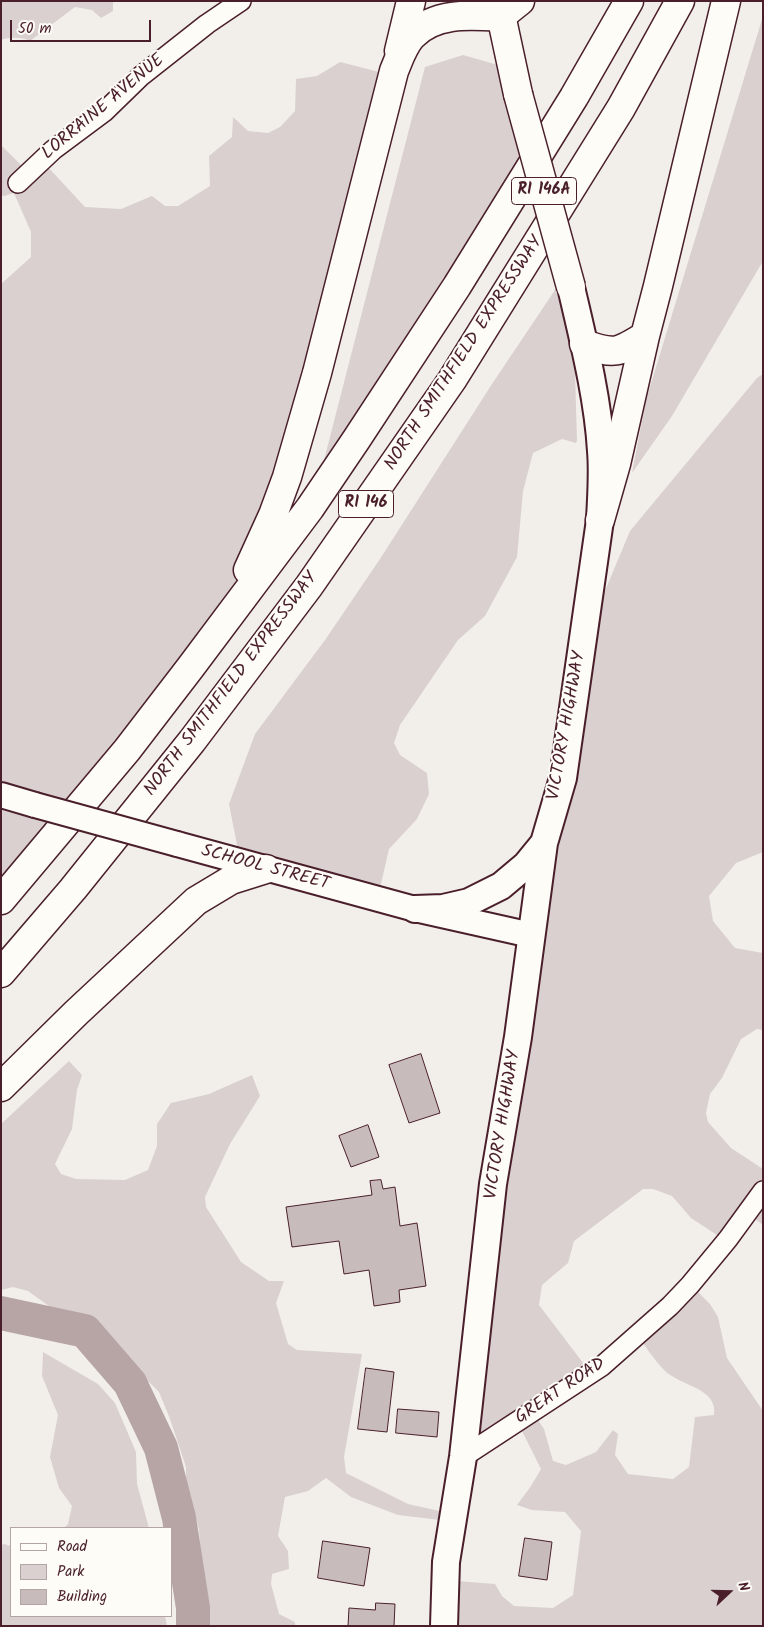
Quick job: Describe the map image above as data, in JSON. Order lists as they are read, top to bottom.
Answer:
{
  "streets": {
    "main road": [
      "RI 146A",
      "NORTH SMITHFIELD EXPRESSWAY",
      "RI 146",
      "VICTORY HIGHWAY"
    ],
    "street": ["LORRAINE AVENUE", "SCHOOL STREET", "GREAT ROAD"]
  },
  "crossings": [
    ["RI 146A", "VICTORY HIGHWAY"],
    ["RI 146A", "GREAT ROAD"],
    ["VICTORY HIGHWAY", "SCHOOL STREET"],
    ["VICTORY HIGHWAY", "GREAT ROAD"]
  ],
  "legend": ["Road", "Park", "Building"],
  "scale_bar": "50 m",
  "north": "right"
}
